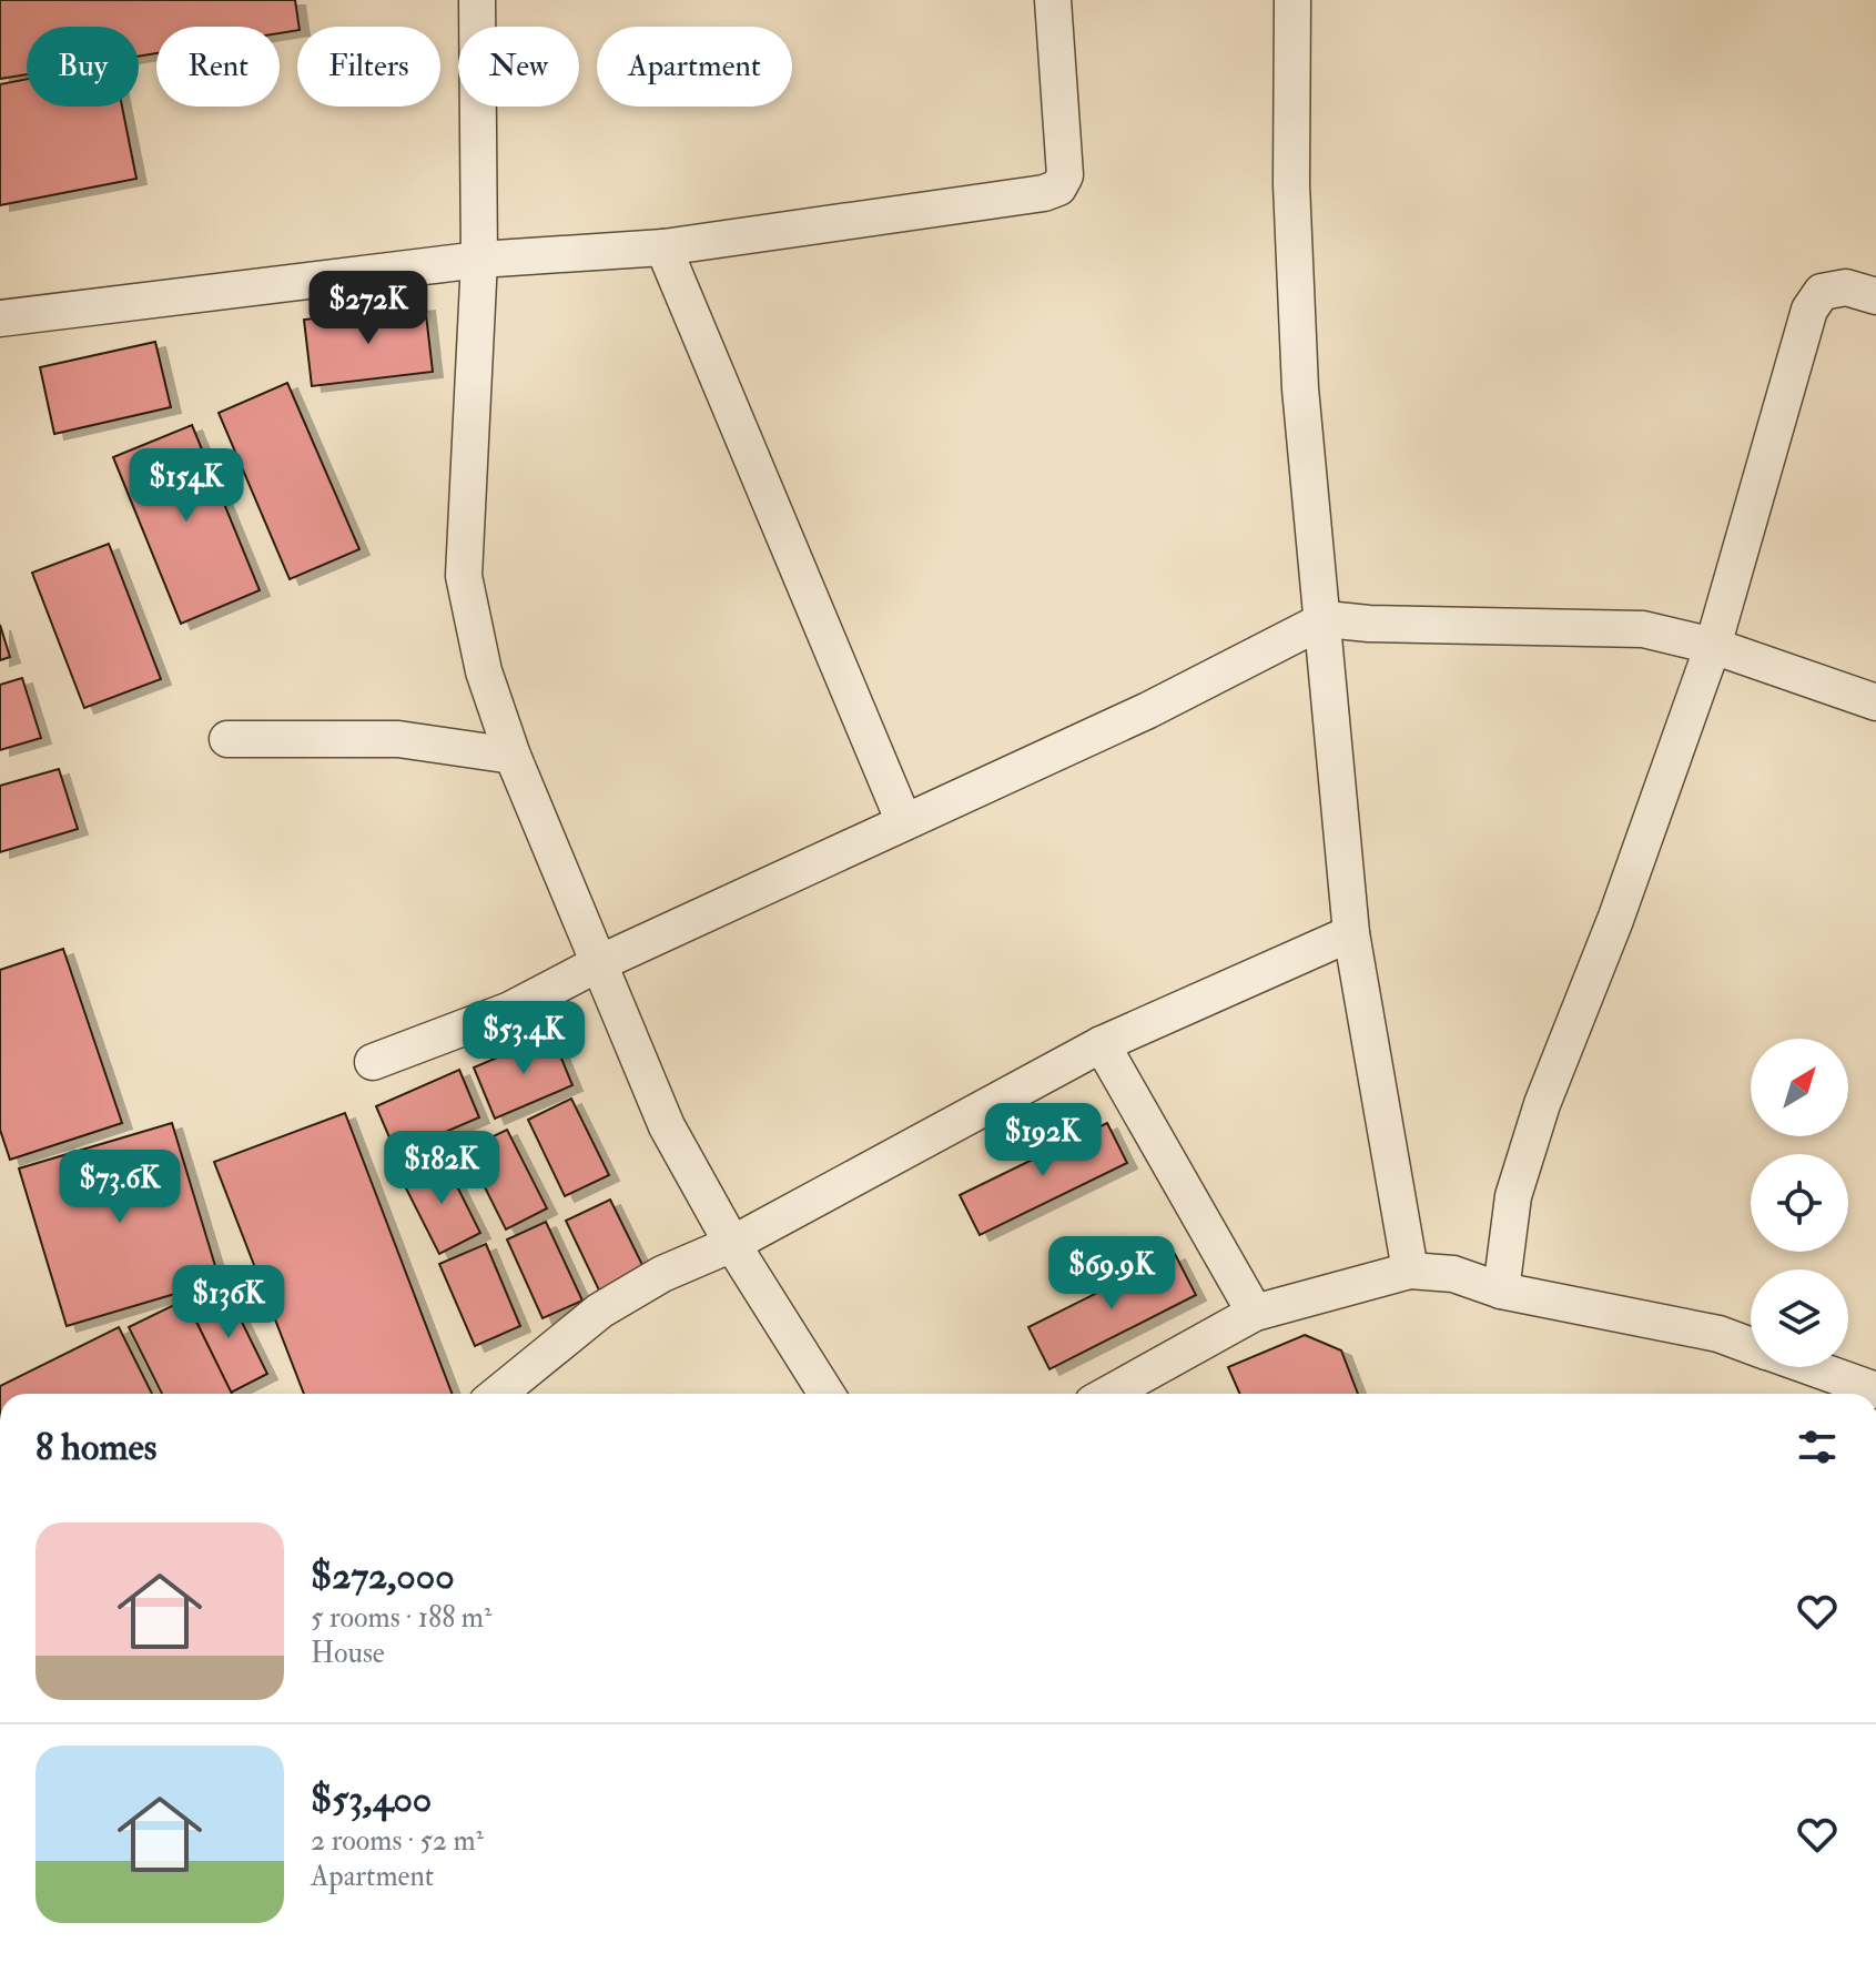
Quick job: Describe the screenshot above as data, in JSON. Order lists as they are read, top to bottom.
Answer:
{
  "north": "top right",
  "page": {
    "chip": [
      "Buy",
      "Rent",
      "Filters",
      "New",
      "Apartment"
    ],
    "price": [
      "$272K",
      "$154K",
      "$53.4K",
      "$192K",
      "$182K",
      "$73.6K",
      "$69.9K",
      "$136K"
    ],
    "heading": "8 homes",
    "list": [
      {
        "name": "$272,000",
        "note": "5 rooms · 188 m² · House"
      },
      {
        "name": "$53,400",
        "note": "2 rooms · 52 m² · Apartment"
      }
    ]
  }
}
